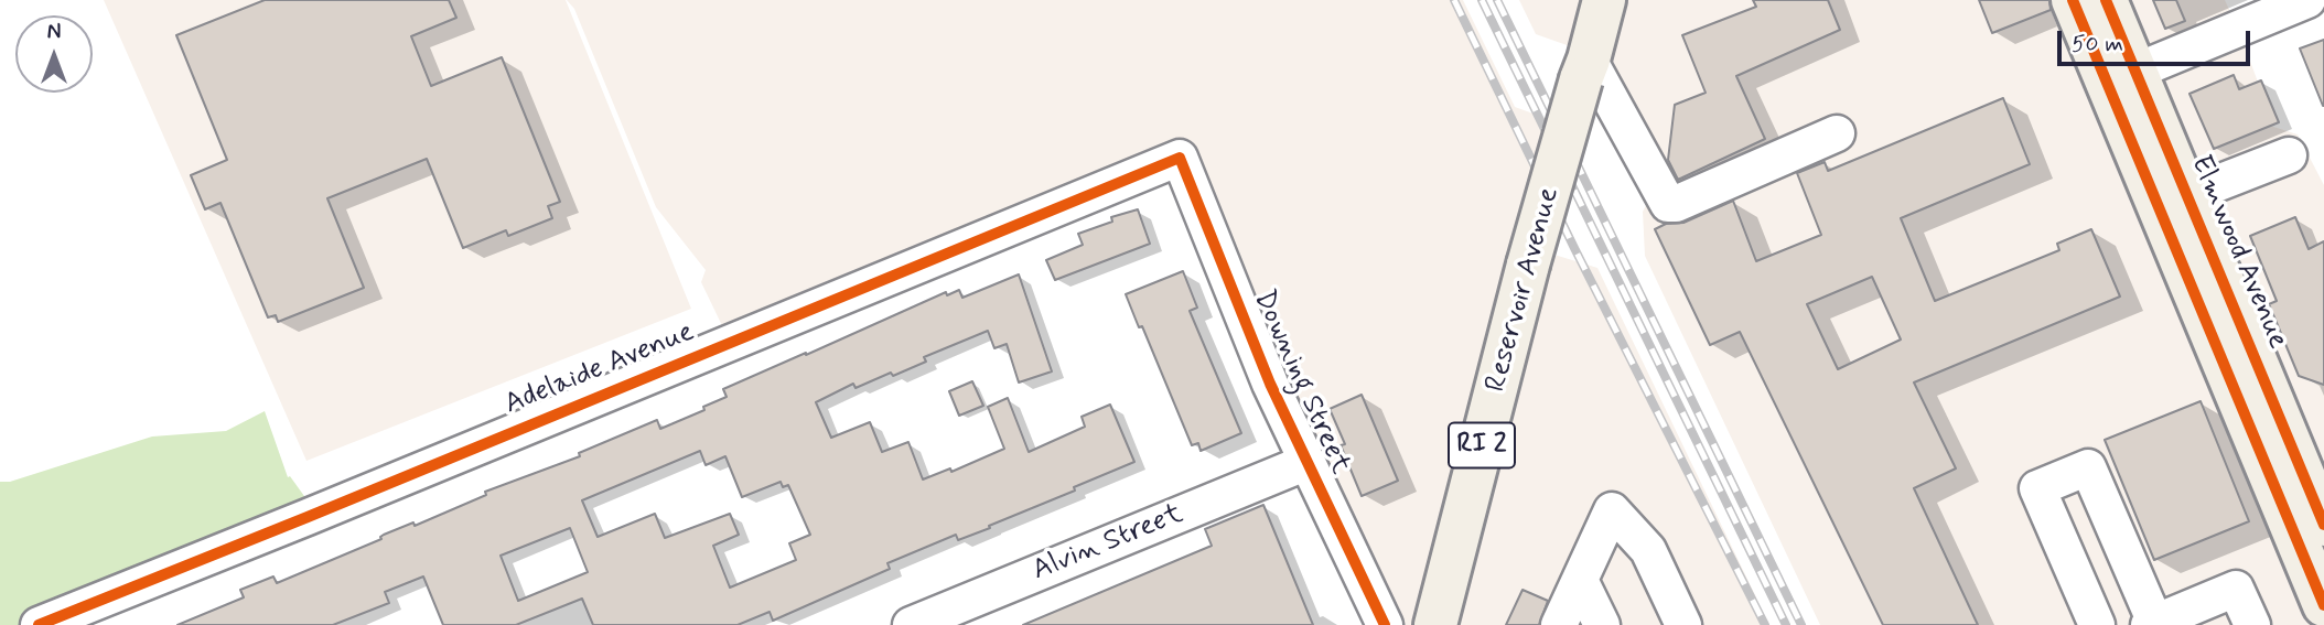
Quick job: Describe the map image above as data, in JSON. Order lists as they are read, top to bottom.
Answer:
{
  "streets": {
    "main road": ["Elmwood Avenue", "Reservoir Avenue", "RI 2"],
    "street": ["Adelaide Avenue", "Downing Street", "Alvin Street"]
  },
  "crossings": [
    ["Adelaide Avenue", "Downing Street"],
    ["Downing Street", "Alvin Street"]
  ],
  "scale_bar": "50 m",
  "north": "top"
}
